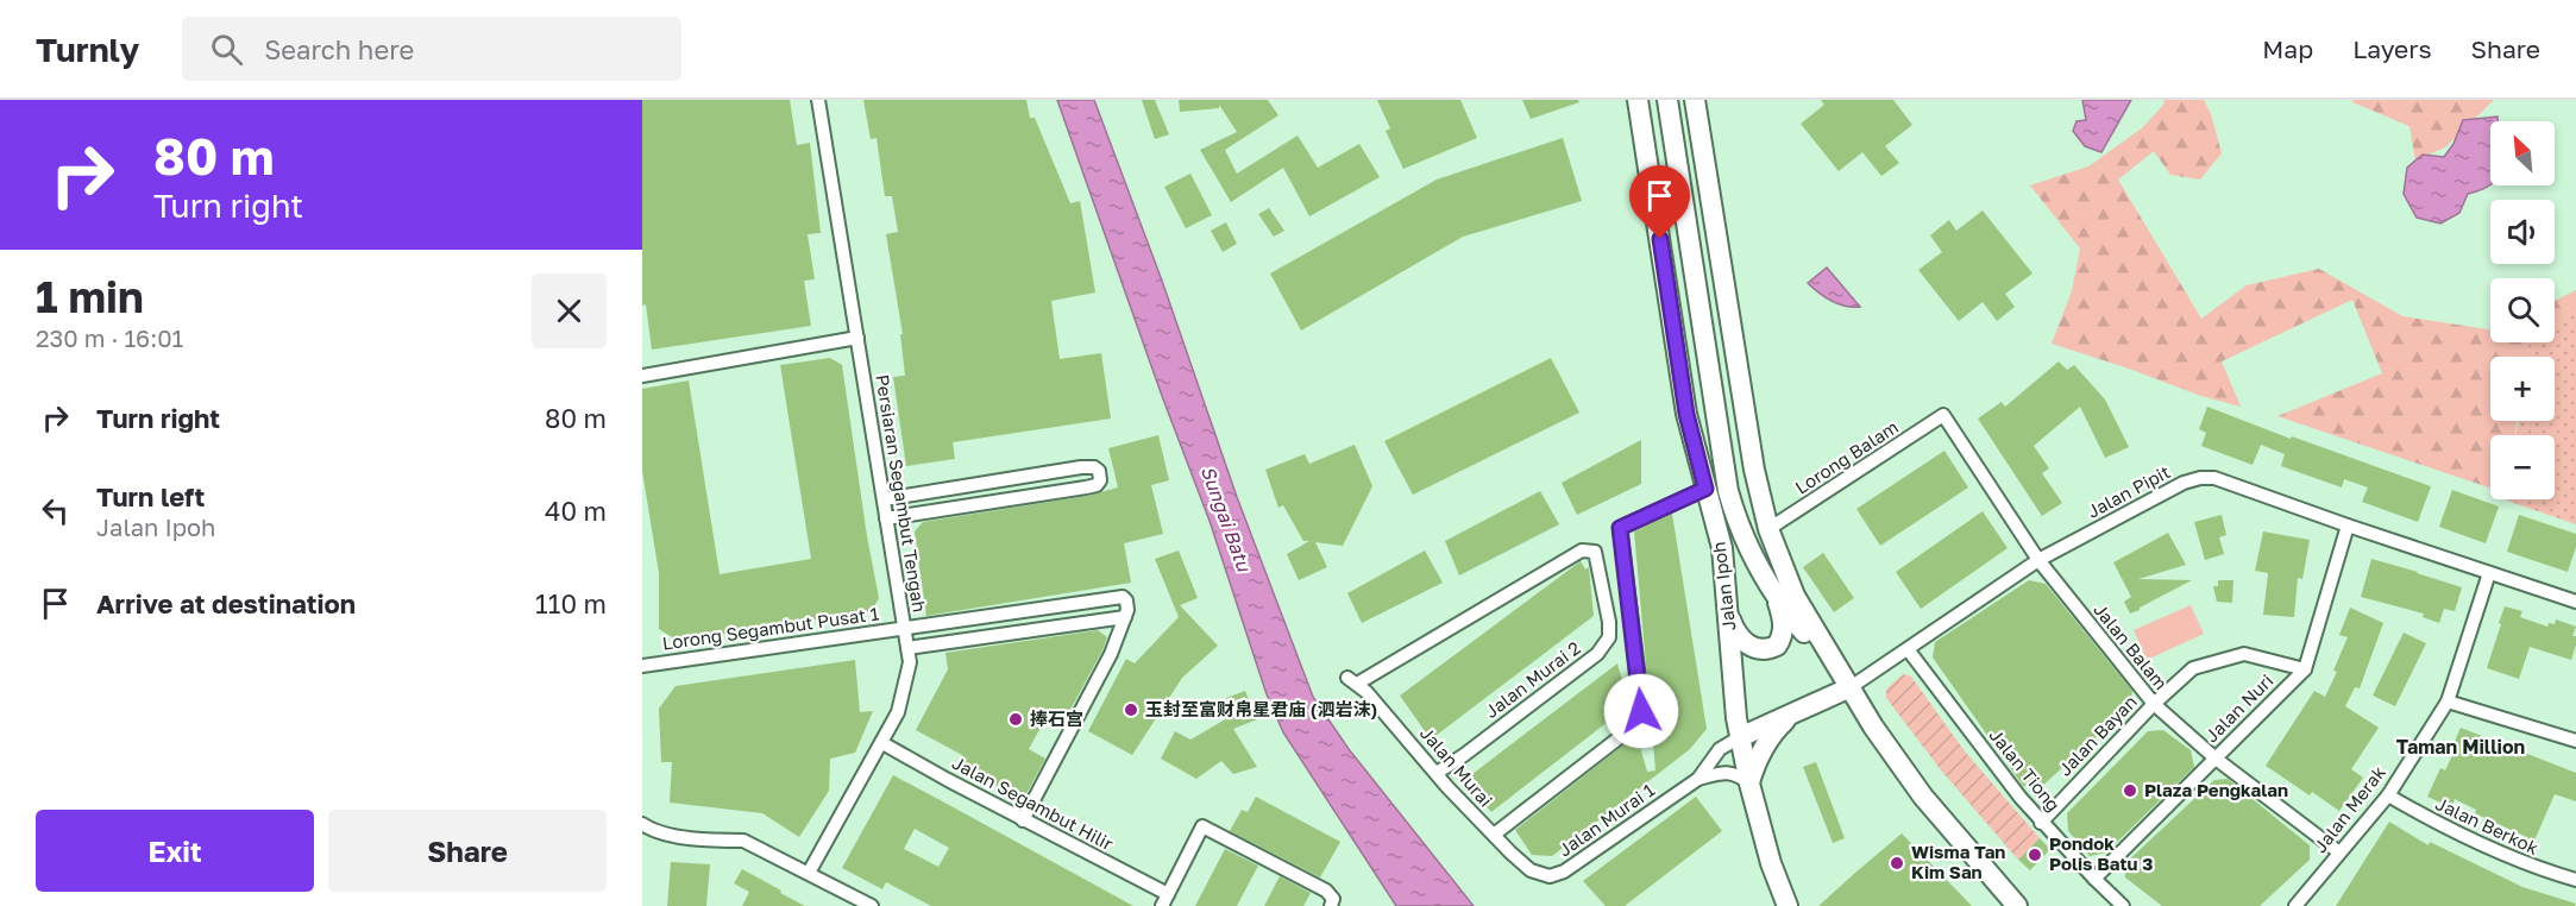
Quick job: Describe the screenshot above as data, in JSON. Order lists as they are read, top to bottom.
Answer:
{
  "streets": {
    "main road": ["Jalan Ipoh"],
    "street": [
      "Lorong Balam",
      "Jalan Pipit",
      "Persiaran Segambut Tengah",
      "Lorong Segambut Pusat 1",
      "Jalan Balam",
      "Jalan Murai 2",
      "Jalan Nuri",
      "Jalan Bayan",
      "Jalan Murai",
      "Jalan Tiong",
      "Jalan Segambut Hilir",
      "Jalan Merak",
      "Jalan Murai 1",
      "Jalan Berkok"
    ]
  },
  "crossings": [
    ["Lorong Balam", "Jalan Balam"],
    ["Jalan Pipit", "Jalan Ipoh"],
    ["Jalan Pipit", "Jalan Balam"],
    ["Jalan Pipit", "Jalan Nuri"],
    ["Jalan Pipit", "Jalan Tiong"],
    ["Jalan Pipit", "Jalan Merak"],
    ["Persiaran Segambut Tengah", "Lorong Segambut Pusat 1"],
    ["Persiaran Segambut Tengah", "Jalan Segambut Hilir"],
    ["Jalan Ipoh", "Jalan Murai 1"],
    ["Jalan Balam", "Jalan Nuri"],
    ["Jalan Balam", "Jalan Bayan"],
    ["Jalan Balam", "Jalan Merak"],
    ["Jalan Murai 2", "Jalan Murai"],
    ["Jalan Nuri", "Jalan Bayan"],
    ["Jalan Nuri", "Jalan Tiong"],
    ["Jalan Bayan", "Jalan Tiong"],
    ["Jalan Murai", "Jalan Murai 1"],
    ["Jalan Merak", "Jalan Berkok"]
  ],
  "districts": ["Taman Million"],
  "water": ["Sungai Batu"],
  "places": [
    "玉封至富财帛星君庙 (泗岩沫)",
    "捧石宫",
    "Plaza Pengkalan",
    "Pondok Polis Batu 3",
    "Wisma Tan Kim San"
  ],
  "north": "top left",
  "page": {
    "header": "Turnly",
    "search": "Search here",
    "nav": ["Map", "Layers", "Share"],
    "turn": ["80 m", "Turn right"],
    "map_buttons": ["+", "−"],
    "heading": ["1 min", "230 m · 16:01"],
    "list": [
      {
        "name": "Turn right",
        "value": "80 m"
      },
      {
        "name": "Turn left",
        "note": "Jalan Ipoh",
        "value": "40 m"
      },
      {
        "name": "Arrive at destination",
        "value": "110 m"
      }
    ],
    "buttons": ["Exit", "Share"]
  }
}
